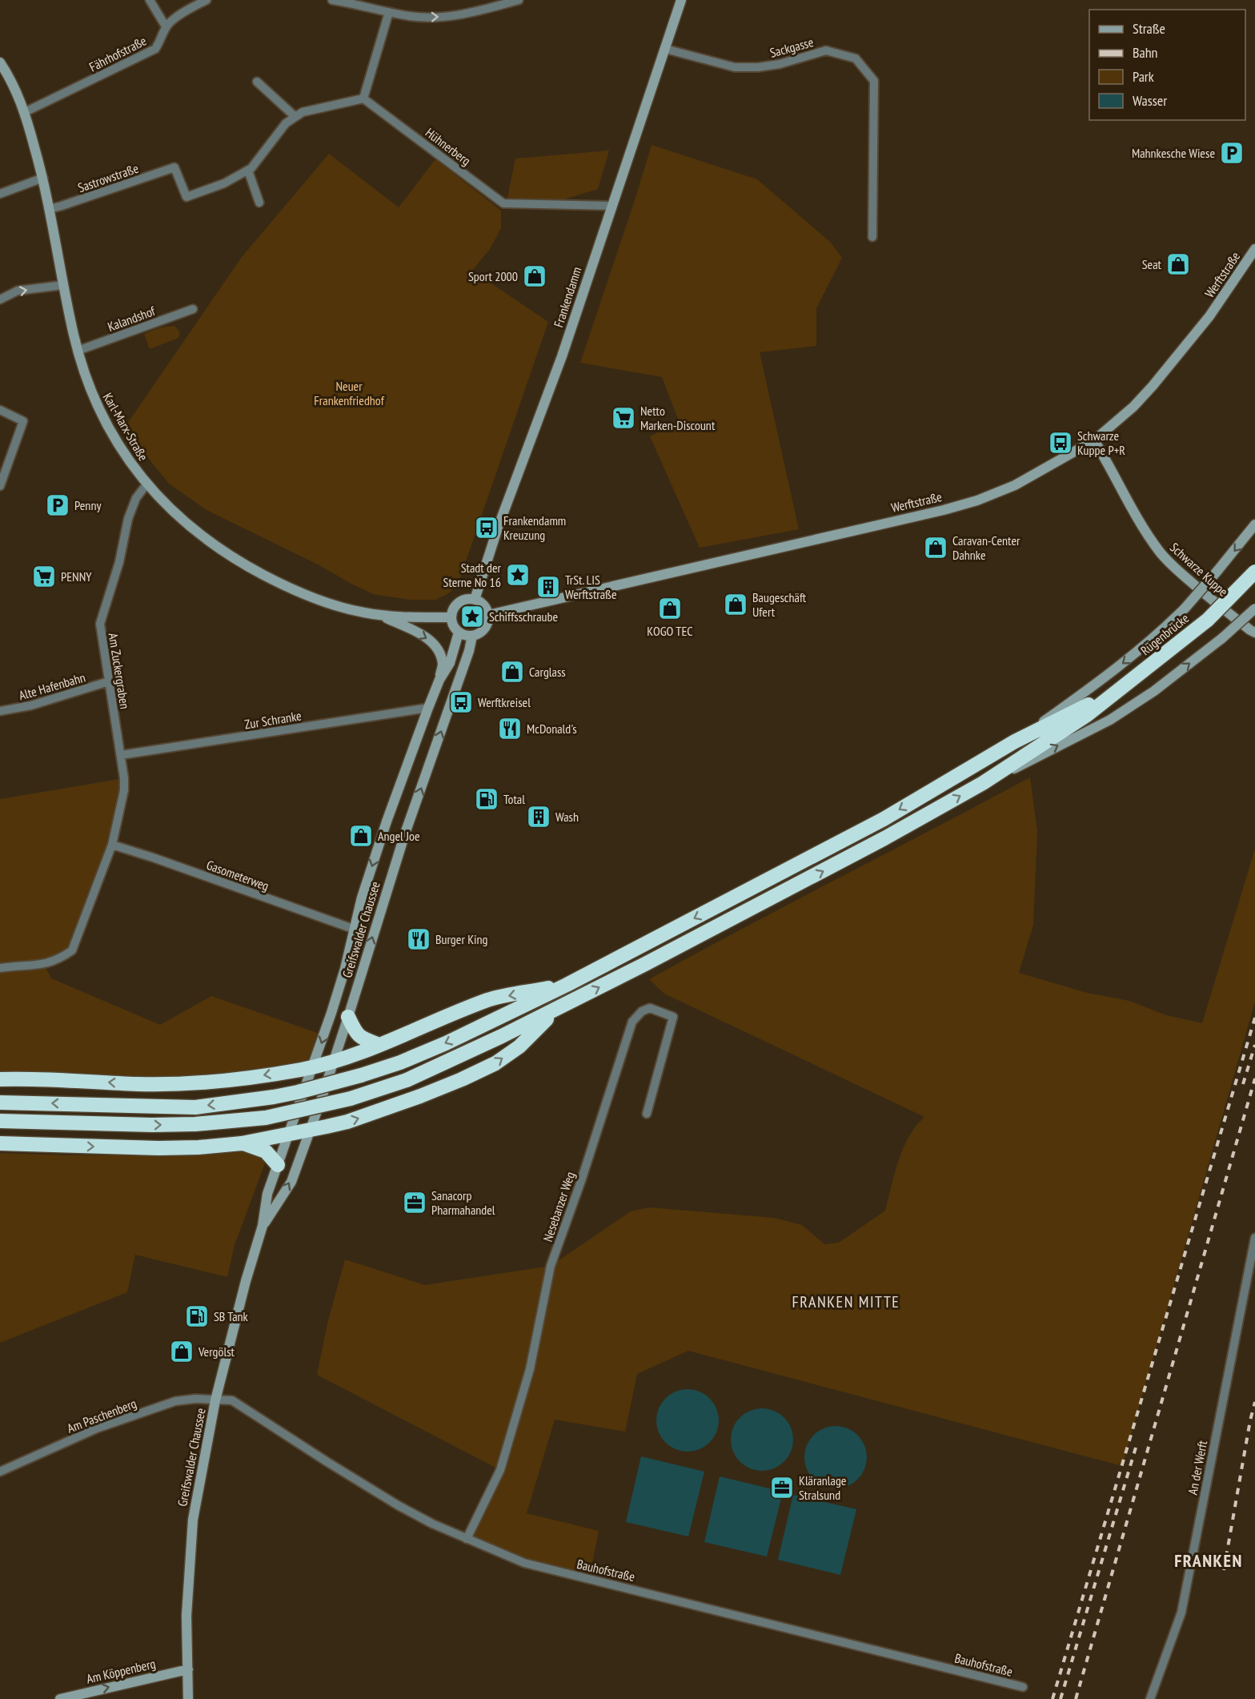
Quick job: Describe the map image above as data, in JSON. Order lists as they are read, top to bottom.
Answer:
{
  "streets": {
    "highway": ["Rügenbrücke"],
    "main road": [
      "Werftstraße",
      "Frankendamm",
      "Karl-Marx-Straße",
      "Schwarze Kuppe",
      "Greifswalder Chaussee",
      "Am Köppenberg"
    ],
    "street": [
      "Sackgasse",
      "Fährhofstraße",
      "Hühnerberg",
      "Sastrowstraße",
      "Kalandshof",
      "Am Zuckergraben",
      "Alte Hafenbahn",
      "Zur Schranke",
      "Gasometerweg",
      "Nesebanzer Weg",
      "Am Paschenberg",
      "An der Werft",
      "Bauhofstraße"
    ]
  },
  "crossings": [
    ["Sackgasse", "Frankendamm"],
    ["Fährhofstraße", "Karl-Marx-Straße"],
    ["Hühnerberg", "Frankendamm"],
    ["Sastrowstraße", "Karl-Marx-Straße"],
    ["Werftstraße", "Frankendamm"],
    ["Werftstraße", "Karl-Marx-Straße"],
    ["Werftstraße", "Schwarze Kuppe"],
    ["Werftstraße", "Greifswalder Chaussee"],
    ["Frankendamm", "Karl-Marx-Straße"],
    ["Frankendamm", "Greifswalder Chaussee"],
    ["Kalandshof", "Karl-Marx-Straße"],
    ["Karl-Marx-Straße", "Am Zuckergraben"],
    ["Karl-Marx-Straße", "Greifswalder Chaussee"],
    ["Am Zuckergraben", "Alte Hafenbahn"],
    ["Am Zuckergraben", "Zur Schranke"],
    ["Zur Schranke", "Greifswalder Chaussee"],
    ["Gasometerweg", "Greifswalder Chaussee"],
    ["Greifswalder Chaussee", "Am Paschenberg"],
    ["Greifswalder Chaussee", "Bauhofstraße"],
    ["Greifswalder Chaussee", "Am Köppenberg"],
    ["Nesebanzer Weg", "Bauhofstraße"],
    ["Am Paschenberg", "Bauhofstraße"]
  ],
  "one_way": ["Am Köppenberg"],
  "districts": ["FRANKEN MITTE", "FRANKEN"],
  "parks": ["Neuer Frankenfriedhof"],
  "places": {
    "parking": ["Mahnkesche Wiese", "Penny"],
    "shop": [
      "Seat",
      "Sport 2000",
      "Caravan-Center Dahnke",
      "Baugeschäft Ufert",
      "KOGO TEC",
      "Carglass",
      "Angel Joe",
      "Vergölst"
    ],
    "supermarket": ["Netto Marken-Discount", "PENNY"],
    "bus stop": ["Schwarze Kuppe P+R", "Frankendamm Kreuzung", "Werftkreisel"],
    "place": ["Stadt der Sterne No 16", "Schiffsschraube"],
    "building": ["TrSt. LIS Werftstraße", "Wash"],
    "restaurant": ["McDonald's", "Burger King"],
    "fuel station": ["Total", "SB Tank"],
    "office": ["Sanacorp Pharmahandel", "Kläranlage Stralsund"]
  },
  "legend": [
    "Straße",
    "Bahn",
    "Park",
    "Wasser"
  ]
}
